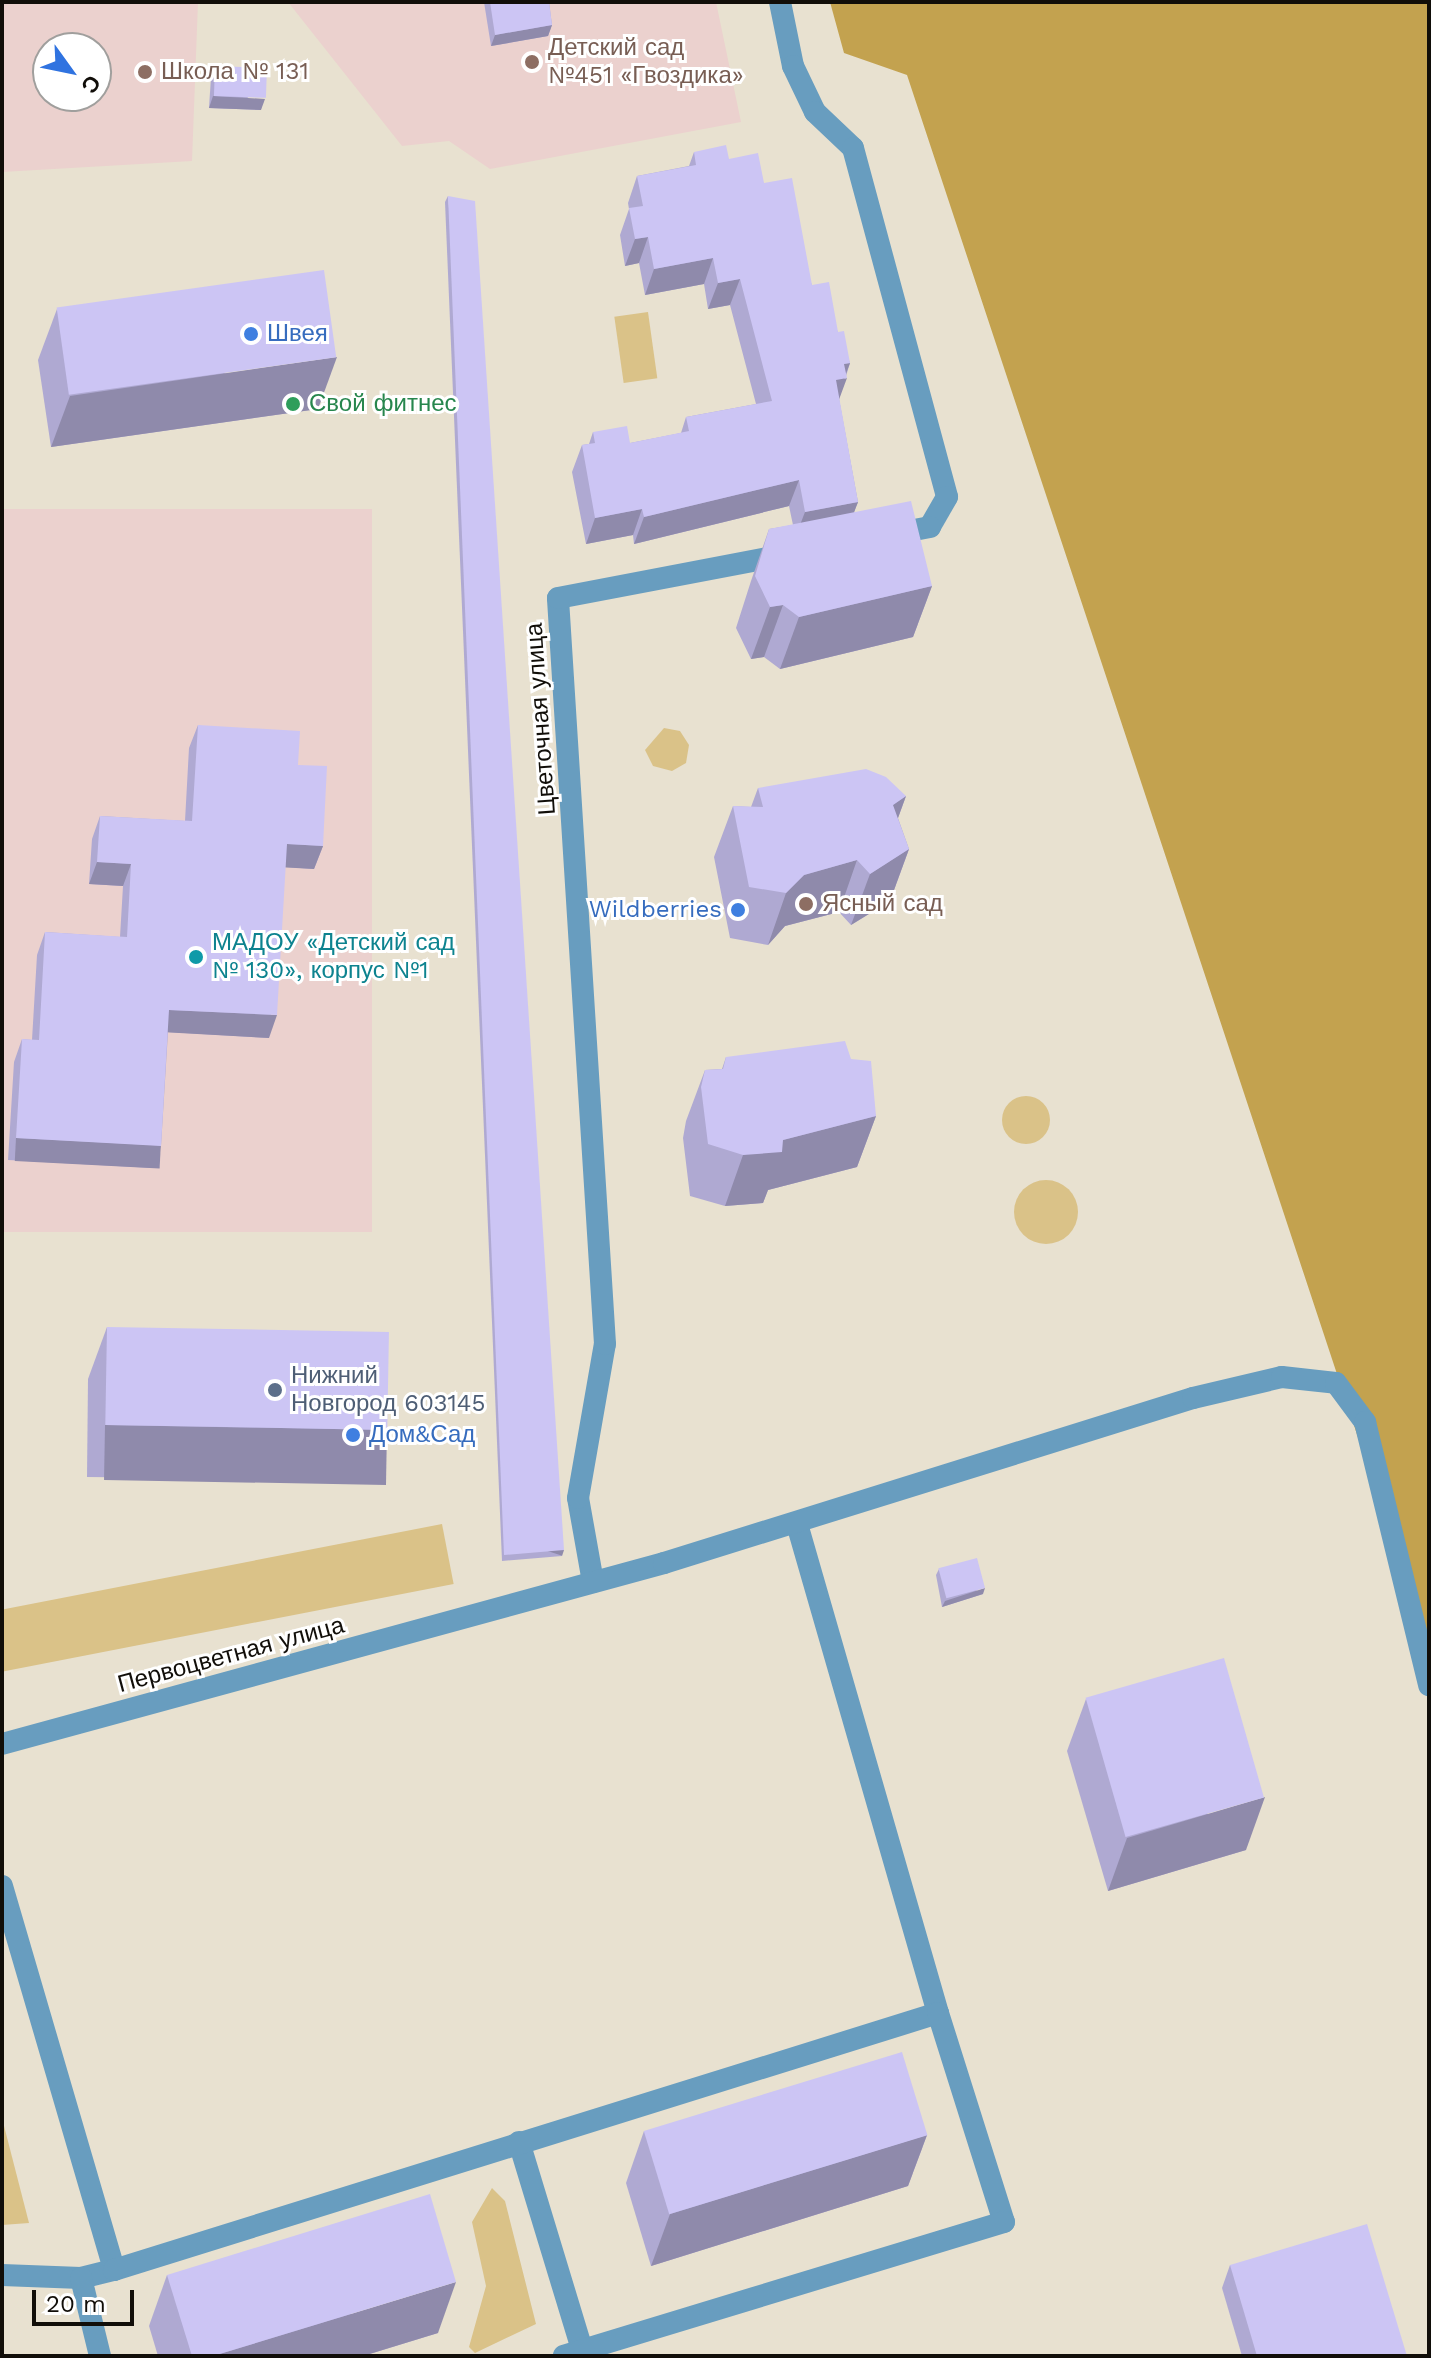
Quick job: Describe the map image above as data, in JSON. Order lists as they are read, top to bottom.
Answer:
{
  "streets": {
    "street": ["Цветочная улица", "Первоцветная улица"]
  },
  "crossings": [
    ["Цветочная улица", "Первоцветная улица"]
  ],
  "places": [
    "Детский сад №451 «Гвоздика»",
    "Школа № 131",
    "Швея",
    "Свой фитнес",
    "Ясный сад",
    "Wildberries",
    "МАДОУ «Детский сад № 130», корпус №1",
    "Нижний Новгород 603145",
    "Дом&Сад"
  ],
  "scale_bar": "20 m",
  "north": "bottom right"
}
